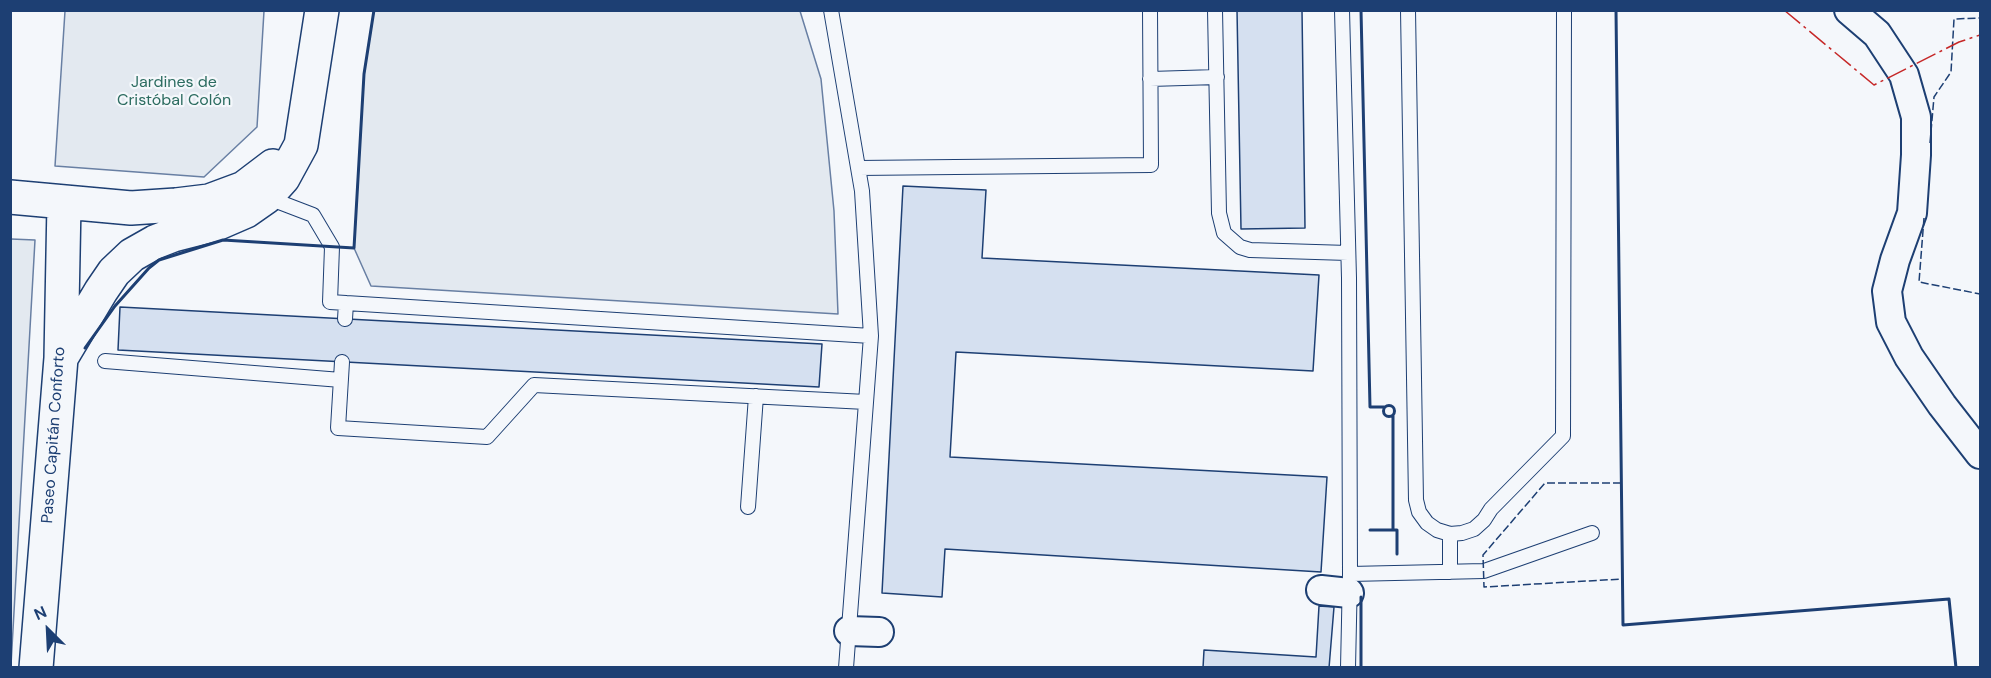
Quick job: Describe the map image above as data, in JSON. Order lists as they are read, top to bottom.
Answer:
{
  "streets": {
    "street": ["Paseo Capitán Conforto"]
  },
  "parks": ["Jardines de Cristóbal Colón"],
  "north": "top left"
}
